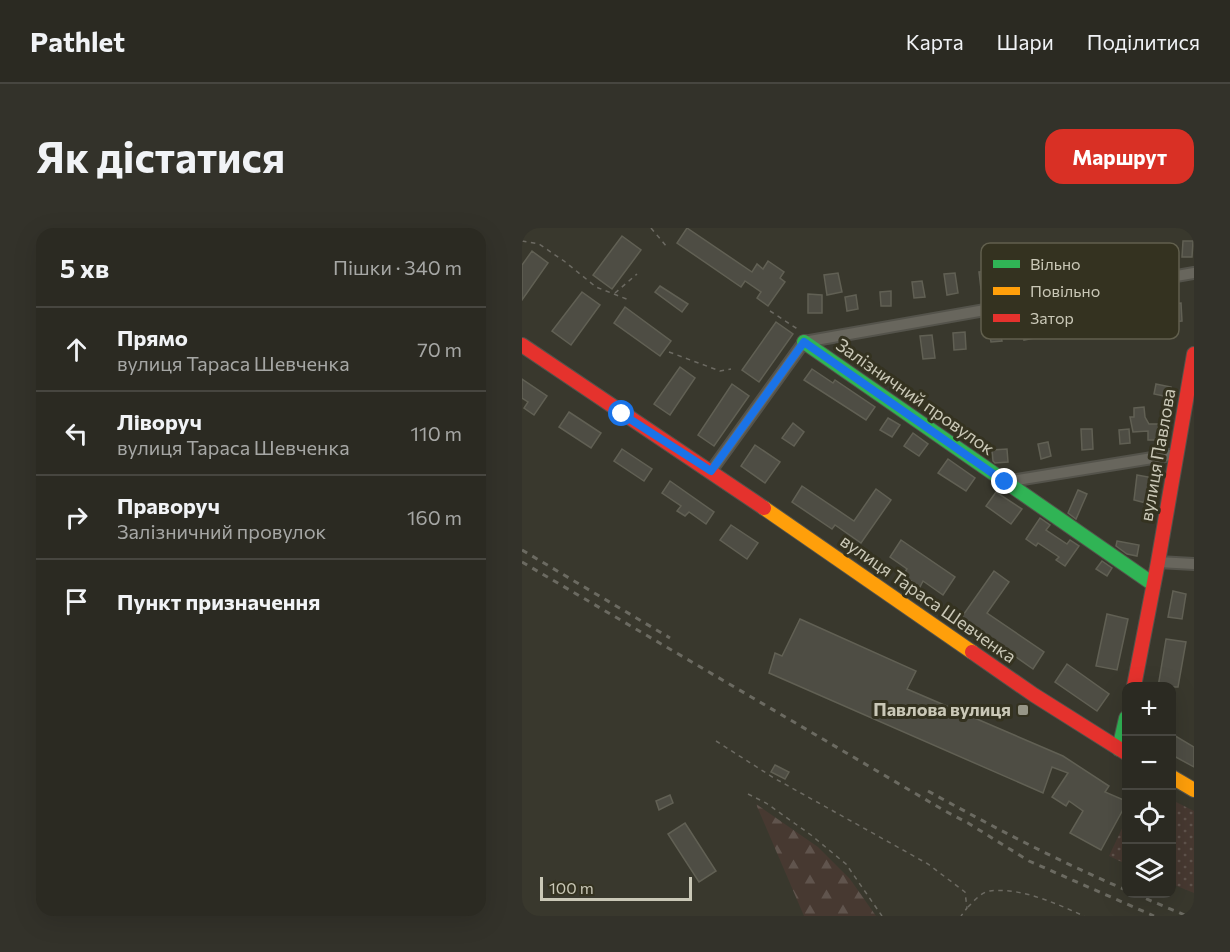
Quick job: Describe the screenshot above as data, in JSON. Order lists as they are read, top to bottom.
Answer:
{
  "streets": {
    "street": ["Залізничний провулок", "вулиця Павлова", "вулиця Тараса Шевченка"]
  },
  "crossings": [
    ["Залізничний провулок", "вулиця Павлова"]
  ],
  "places": {
    "transit": ["Павлова вулиця"]
  },
  "legend": ["Вільно", "Повільно", "Затор"],
  "scale_bar": "100 m",
  "page": {
    "header": "Pathlet",
    "nav": ["Карта", "Шари", "Поділитися"],
    "buttons": "Маршрут",
    "title": "Як дістатися",
    "heading": ["5 хв", "Пішки · 340 m"],
    "list": [
      ["Прямо", "вулиця Тараса Шевченка", "70 m"],
      ["Ліворуч", "вулиця Тараса Шевченка", "110 m"],
      ["Праворуч", "Залізничний провулок", "160 m"],
      "Пункт призначення"
    ],
    "map_buttons": ["+", "−"],
    "scale": "100 m"
  }
}
